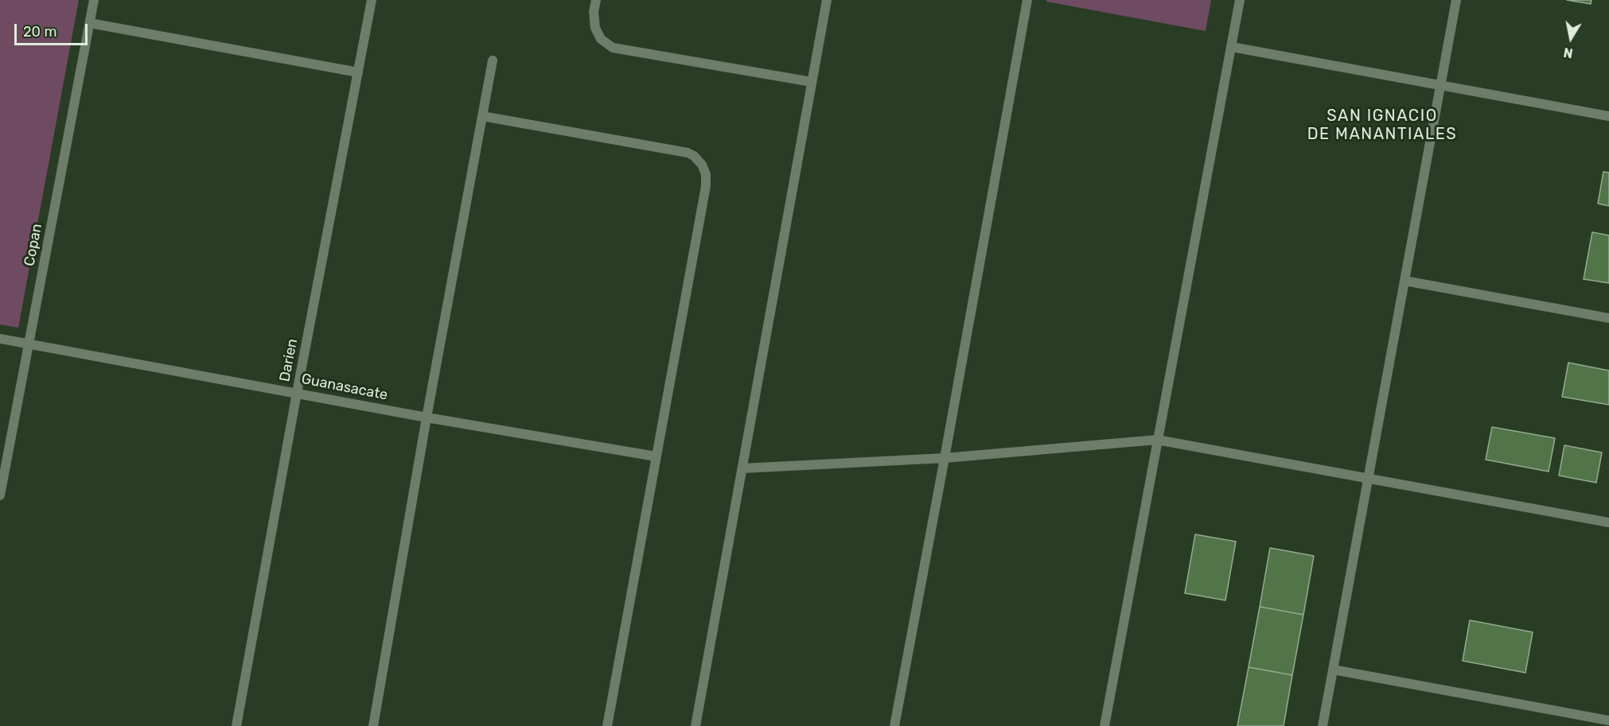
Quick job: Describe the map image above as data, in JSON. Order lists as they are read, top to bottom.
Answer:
{
  "streets": {
    "street": ["Copan", "Darien", "Guanasacate"]
  },
  "crossings": [
    ["Copan", "Guanasacate"],
    ["Darien", "Guanasacate"]
  ],
  "districts": ["SAN IGNACIO DE MANANTIALES"],
  "scale_bar": "20 m",
  "north": "bottom"
}
